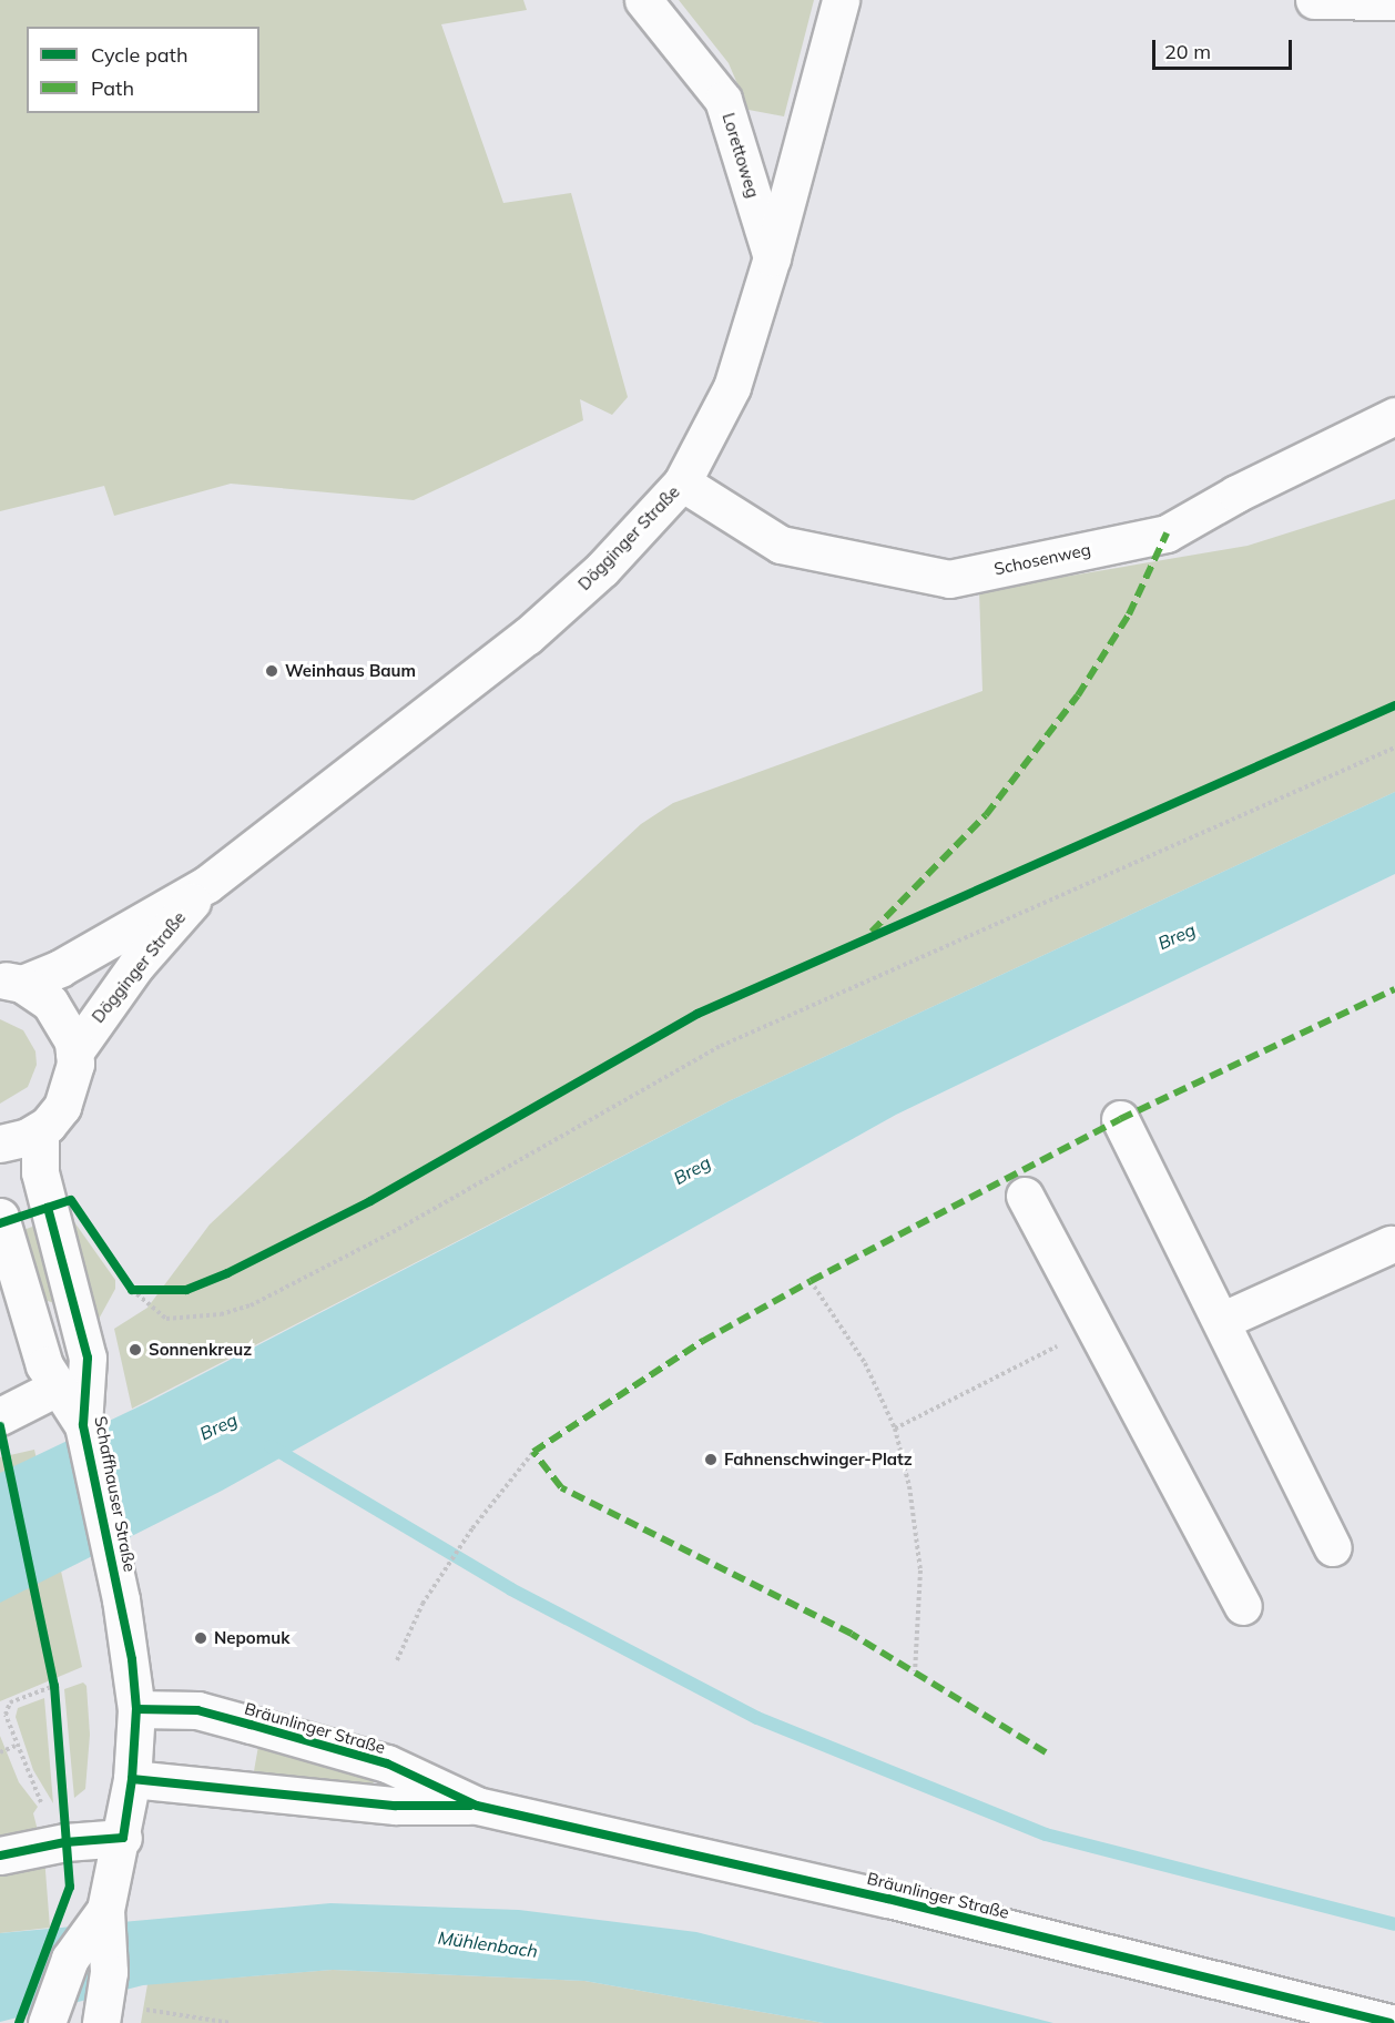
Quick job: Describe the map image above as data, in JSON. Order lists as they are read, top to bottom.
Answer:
{
  "streets": {
    "main road": [
      "Lorettoweg",
      "Dögginger Straße",
      "Schosenweg",
      "Schaffhauser Straße",
      "Bräunlinger Straße"
    ]
  },
  "crossings": [
    ["Lorettoweg", "Dögginger Straße"],
    ["Dögginger Straße", "Schosenweg"],
    ["Schaffhauser Straße", "Bräunlinger Straße"]
  ],
  "water": ["Breg", "Mühlenbach"],
  "places": [
    "Weinhaus Baum",
    "Sonnenkreuz",
    "Fahnenschwinger-Platz",
    "Nepomuk"
  ],
  "legend": ["Cycle path", "Path"],
  "scale_bar": "20 m"
}
